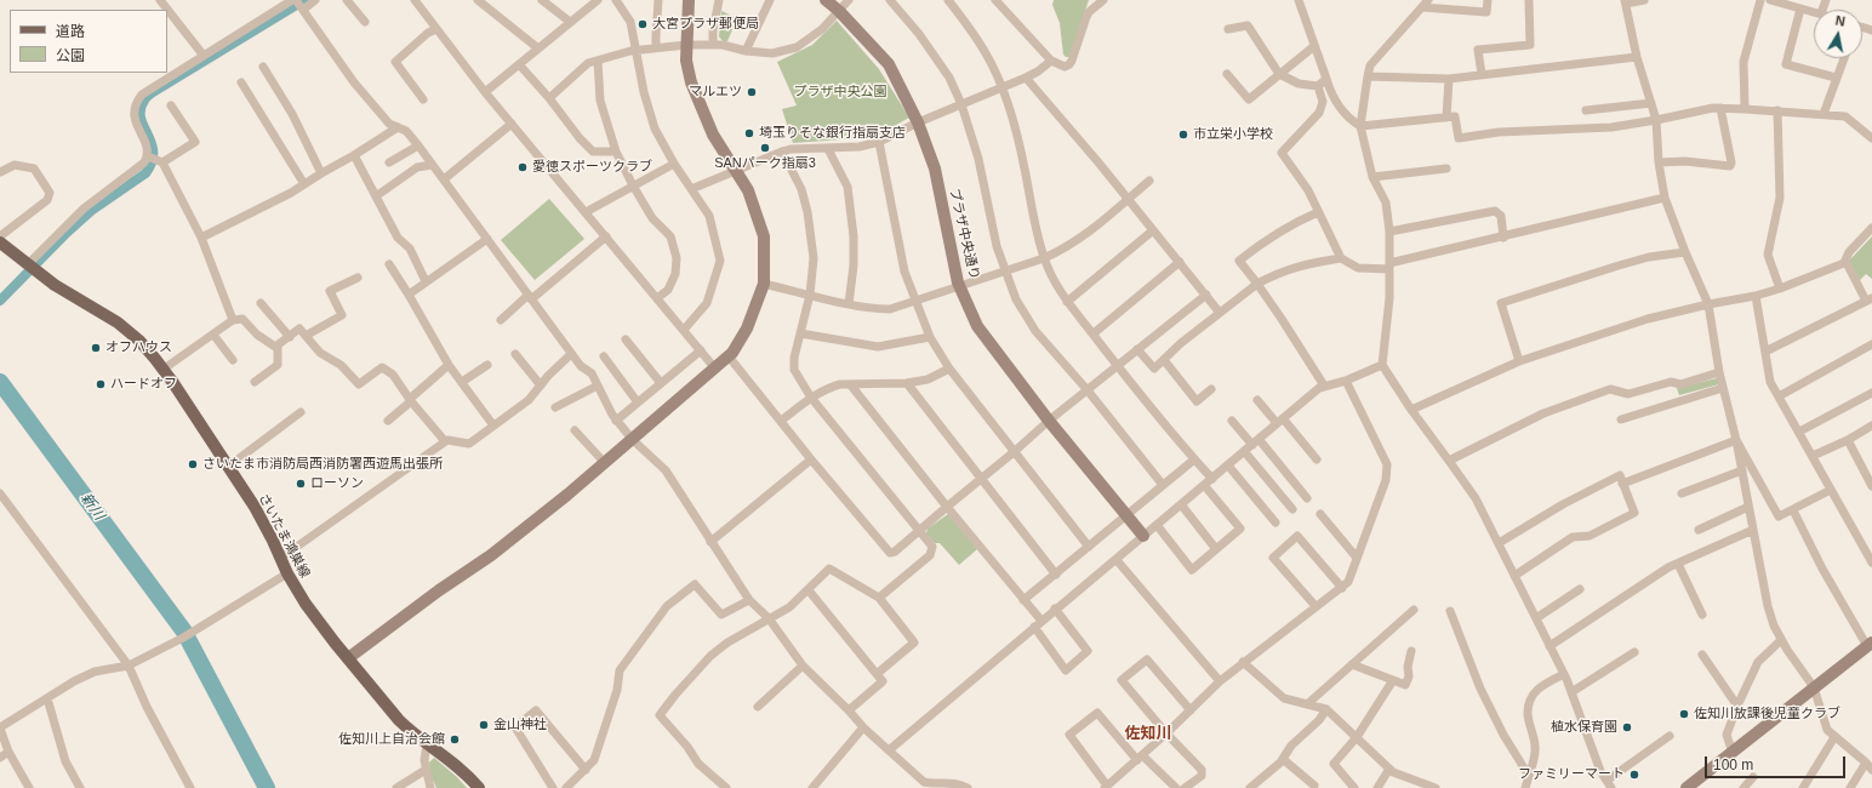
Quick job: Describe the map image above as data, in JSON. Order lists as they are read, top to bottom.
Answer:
{
  "streets": {
    "main road": ["さいたま鴻巣線"],
    "street": ["プラザ中央通り"]
  },
  "districts": ["佐知川"],
  "water": ["新川"],
  "parks": ["プラザ中央公園"],
  "places": [
    "大宮プラザ郵便局",
    "マルエツ",
    "埼玉りそな銀行指扇支店",
    "市立栄小学校",
    "SANパーク指扇3",
    "愛徳スポーツクラブ",
    "オフハウス",
    "ハードオフ",
    "さいたま市消防局西消防署西遊馬出張所",
    "ローソン",
    "佐知川放課後児童クラブ",
    "金山神社",
    "植水保育園",
    "佐知川上自治会館",
    "ファミリーマート"
  ],
  "legend": ["道路", "公園"],
  "scale_bar": "100 m",
  "north": "top"
}
